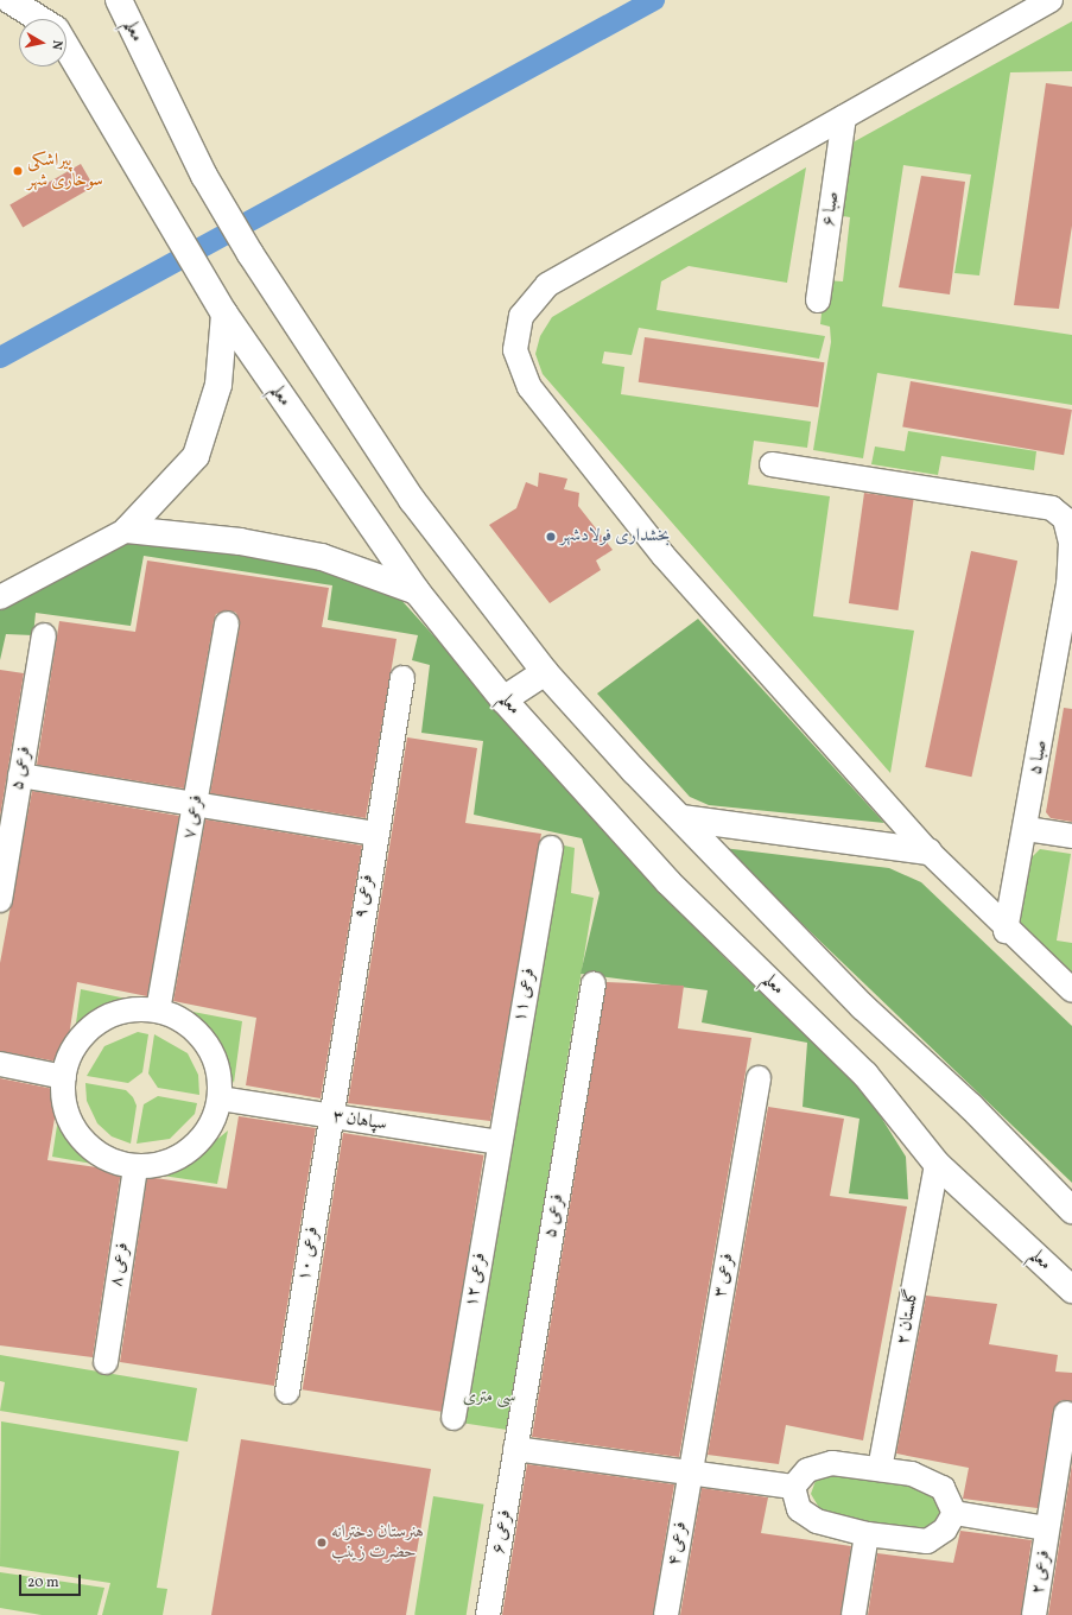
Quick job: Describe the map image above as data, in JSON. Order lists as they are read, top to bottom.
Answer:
{
  "streets": {
    "main road": ["معلم"],
    "street": [
      "صبا ۶",
      "صبا ۵",
      "فرعی ۵",
      "فرعی ۷",
      "فرعی ۹",
      "فرعی ۱۱",
      "سپاهان ۳",
      "فرعی ۱۰",
      "فرعی ۸",
      "فرعی ۳",
      "فرعی ۱۲",
      "گلستان ۲",
      "فرعی ۶",
      "فرعی ۴",
      "فرعی ۲"
    ]
  },
  "crossings": [
    ["معلم", "گلستان ۲"],
    ["فرعی ۵", "فرعی ۶"],
    ["فرعی ۷", "سپاهان ۳"],
    ["فرعی ۷", "فرعی ۸"],
    ["فرعی ۹", "سپاهان ۳"],
    ["فرعی ۹", "فرعی ۱۰"],
    ["فرعی ۱۱", "سپاهان ۳"],
    ["فرعی ۱۱", "فرعی ۱۲"],
    ["سپاهان ۳", "فرعی ۱۰"],
    ["سپاهان ۳", "فرعی ۸"],
    ["سپاهان ۳", "فرعی ۱۲"],
    ["فرعی ۳", "فرعی ۴"]
  ],
  "parks": ["سی متری"],
  "places": ["پیراشکی سوخاری شهر", "بخشداری فولادشهر", "هنرستان دخترانه حضرت زینب"],
  "scale_bar": "20 m",
  "north": "right"
}
